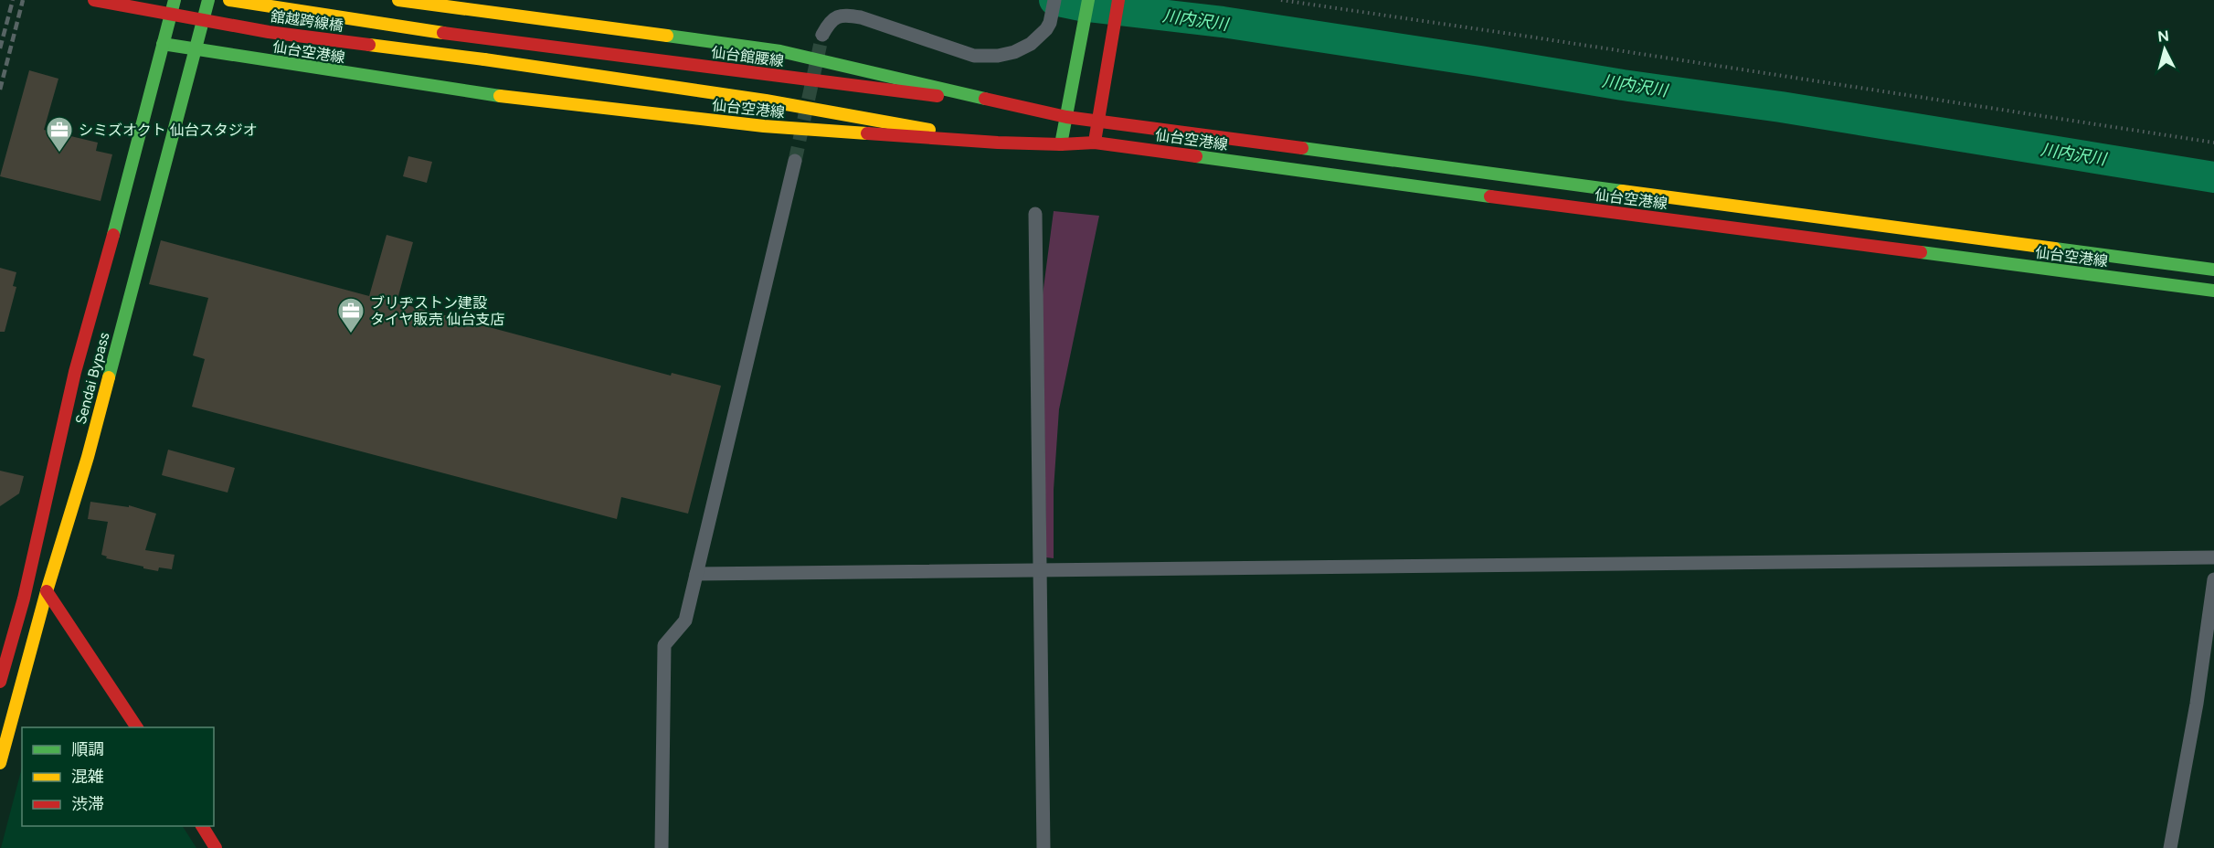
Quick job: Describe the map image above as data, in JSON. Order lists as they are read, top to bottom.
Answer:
{
  "streets": {
    "main road": [
      "舘越跨線橋",
      "仙台空港線",
      "仙台館腰線",
      "Sendai Bypass"
    ]
  },
  "crossings": [
    ["舘越跨線橋", "仙台空港線"],
    ["舘越跨線橋", "仙台館腰線"],
    ["仙台空港線", "仙台館腰線"],
    ["仙台空港線", "Sendai Bypass"]
  ],
  "water": ["川内沢川"],
  "places": {
    "office": ["シミズオクト 仙台スタジオ", "ブリヂストン建設 タイヤ販売 仙台支店"]
  },
  "legend": ["順調", "混雑", "渋滞"],
  "north": "top"
}
